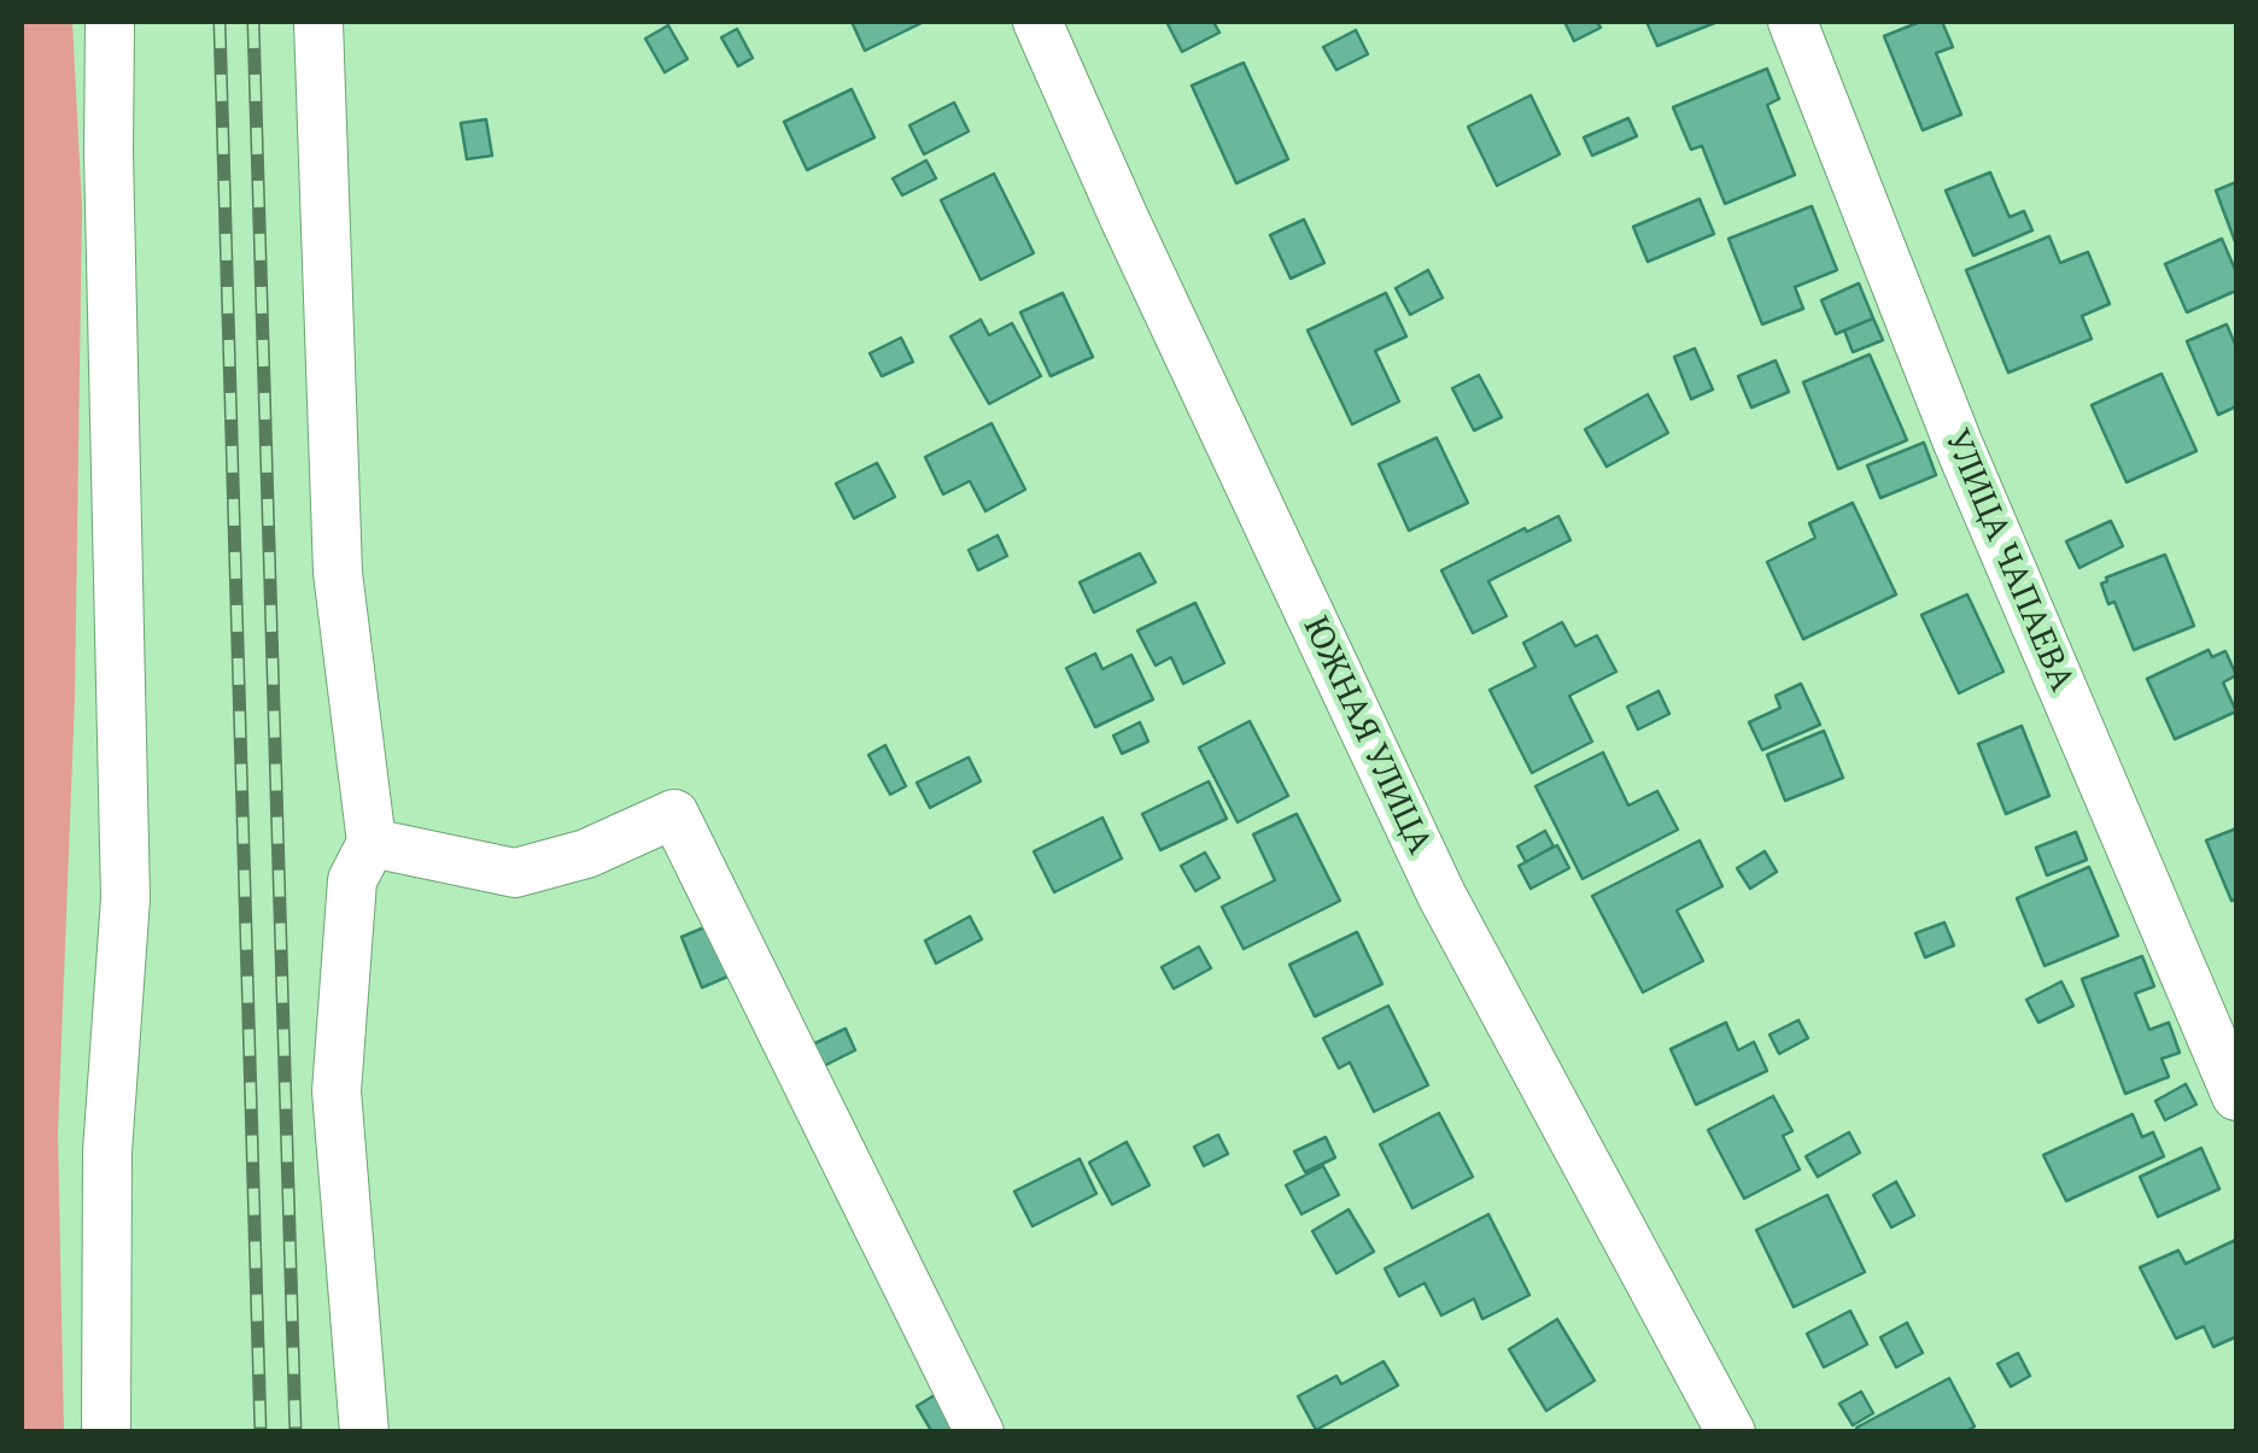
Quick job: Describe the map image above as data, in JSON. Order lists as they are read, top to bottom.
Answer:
{
  "streets": {
    "street": ["УЛИЦА ЧАПАЕВА", "ЮЖНАЯ УЛИЦА"]
  }
}
